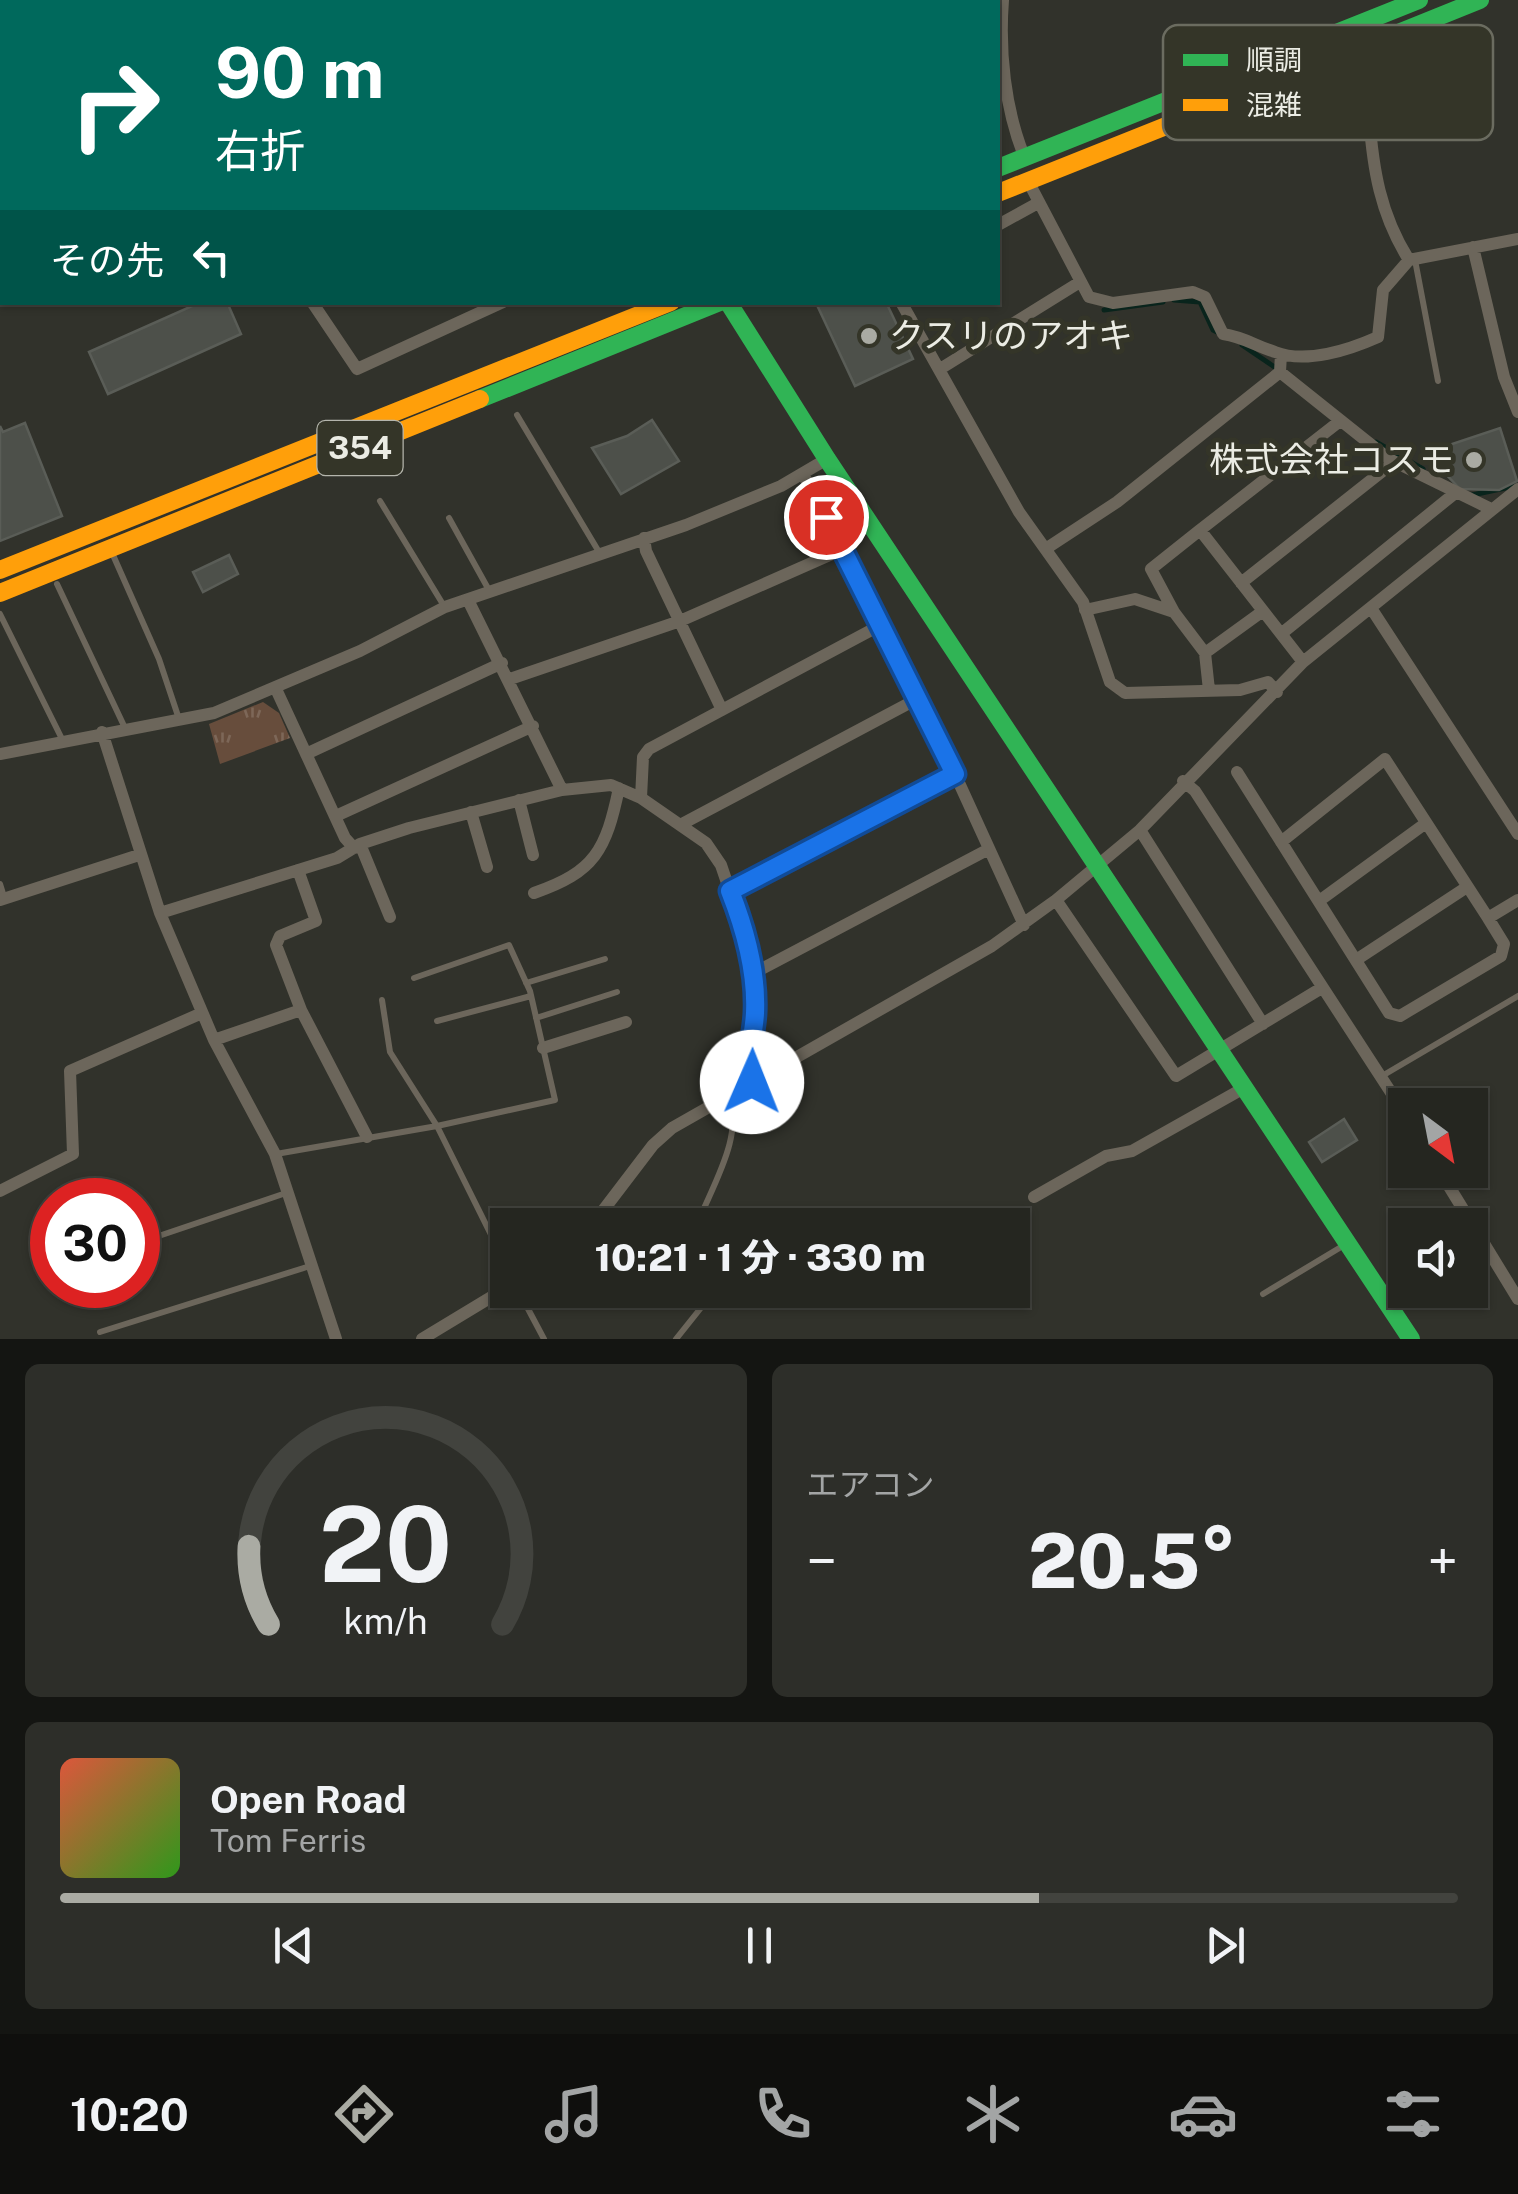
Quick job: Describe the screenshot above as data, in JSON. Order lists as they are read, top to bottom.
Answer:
{
  "streets": {
    "main road": ["354"]
  },
  "places": ["クスリのアオキ", "株式会社コスモ"],
  "legend": ["順調", "混雑"],
  "north": "bottom right",
  "page": {
    "turn": ["90 m", "右折"],
    "then": "その先",
    "limit": "30",
    "trip": "10:21 · 1 分 · 330 m",
    "tile": "エアコン",
    "heat": ["−", "20.5°", "+"],
    "song": ["Open Road", "Tom Ferris"],
    "tabs": "10:20",
    "gauge": ["20", "km/h"]
  }
}
